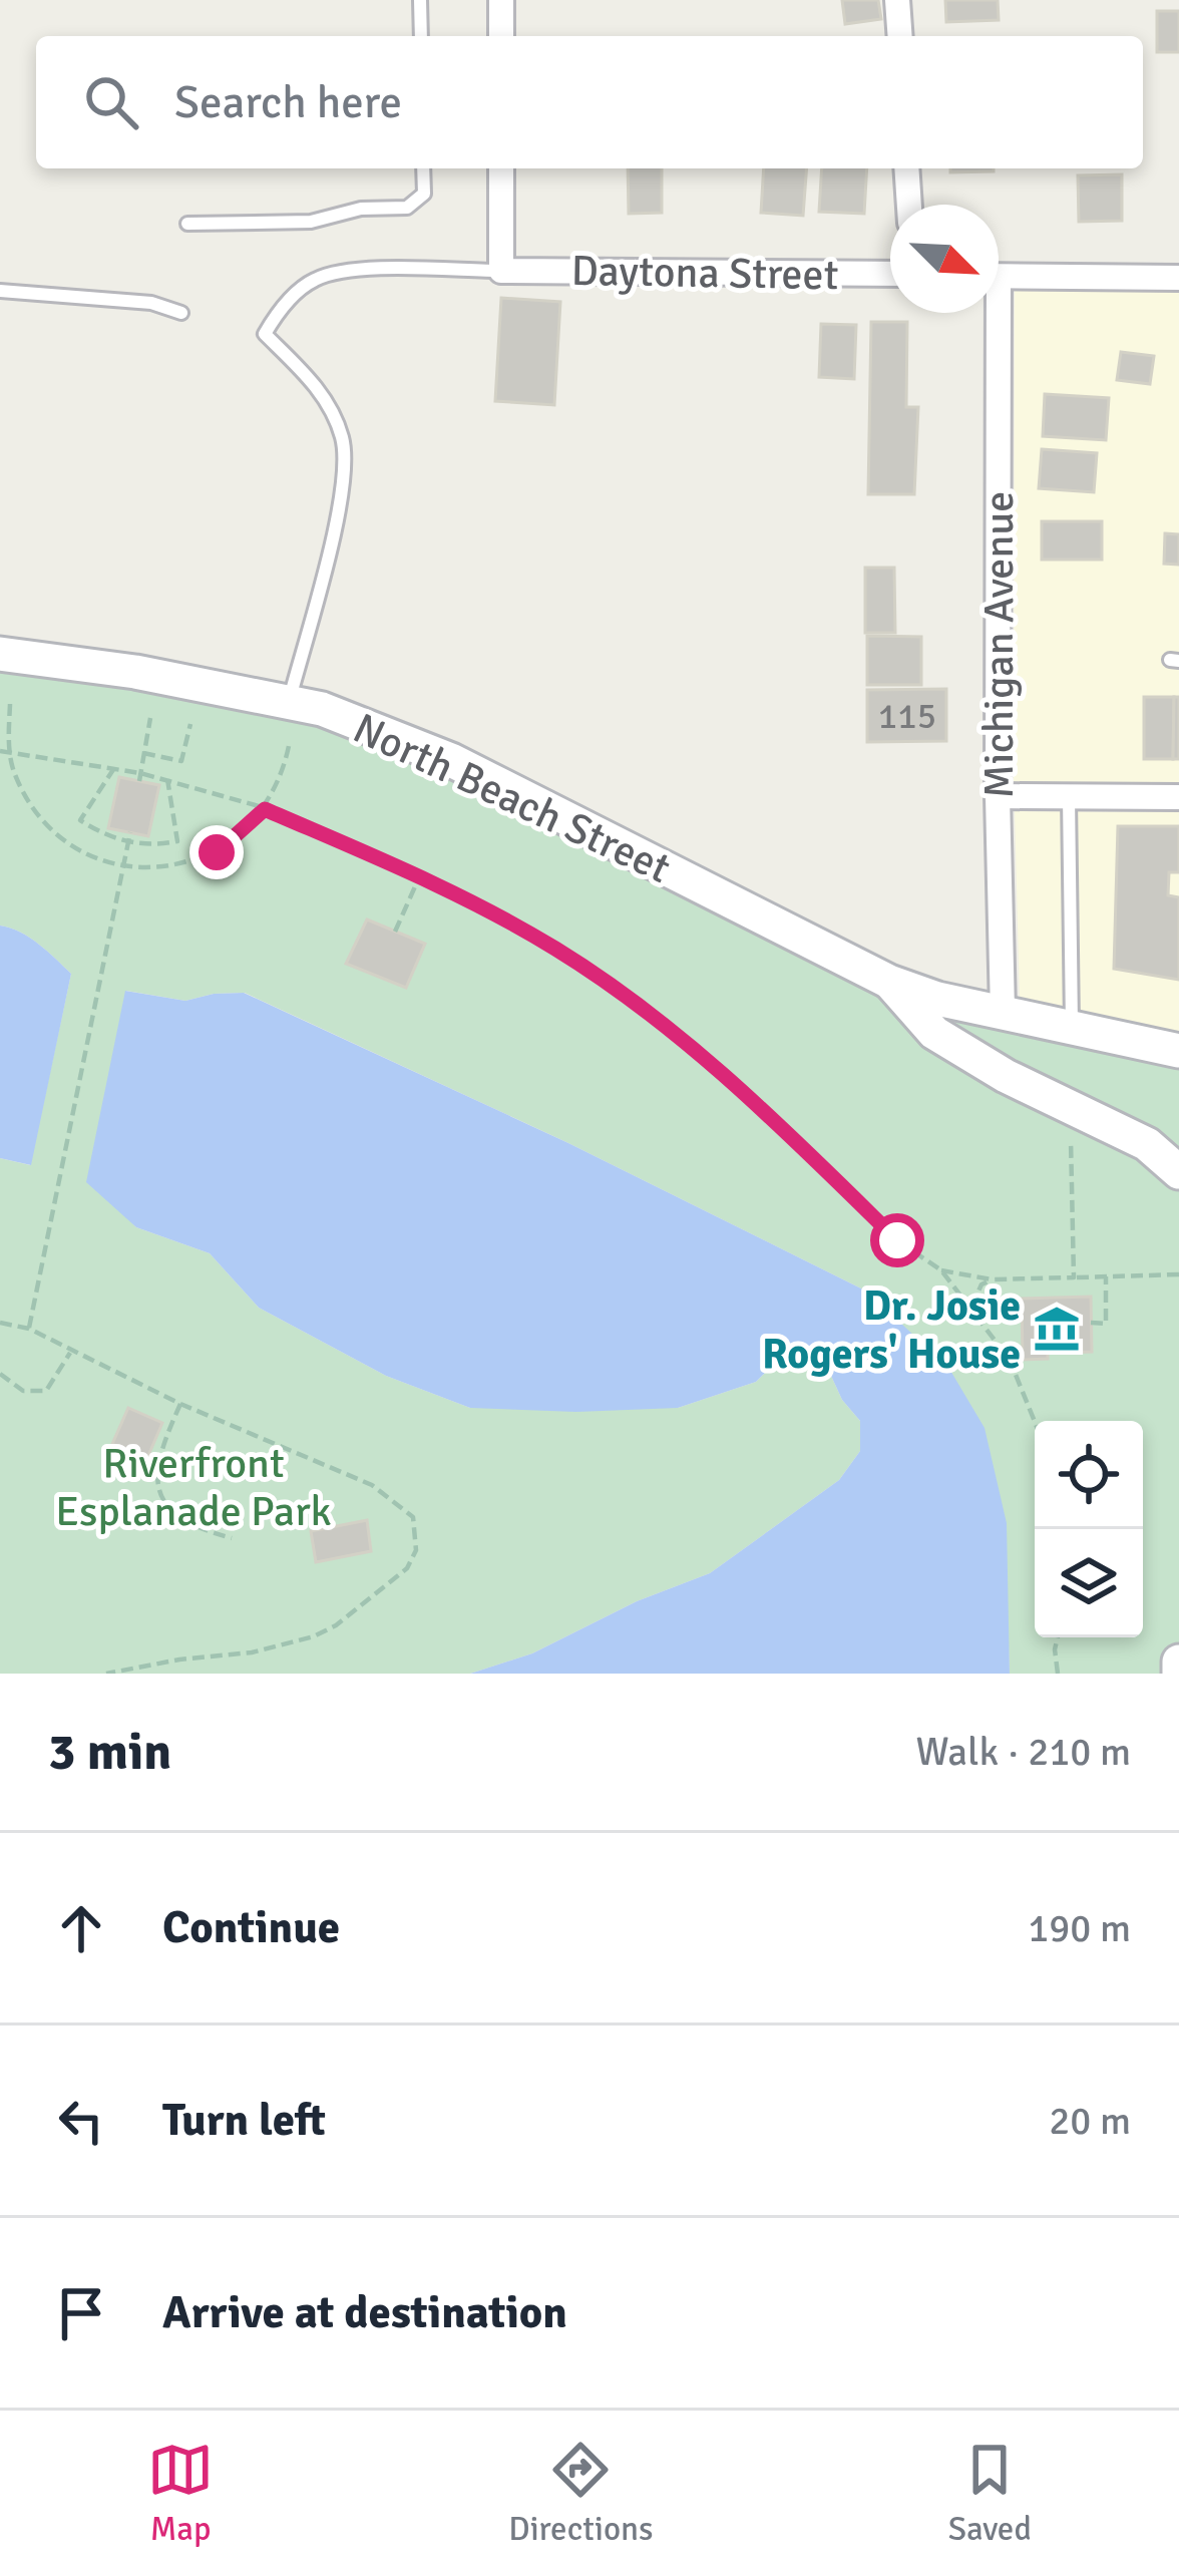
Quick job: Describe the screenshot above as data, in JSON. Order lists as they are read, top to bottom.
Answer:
{
  "streets": {
    "street": ["Daytona Street", "Michigan Avenue", "North Beach Street"]
  },
  "crossings": [
    ["Michigan Avenue", "North Beach Street"]
  ],
  "parks": ["Riverfront Esplanade Park"],
  "places": {
    "museum": ["Dr. Josie Rogers' House"]
  },
  "house_numbers": ["115"],
  "north": "bottom right",
  "page": {
    "search": "Search here",
    "heading": ["3 min", "Walk · 210 m"],
    "list": [
      ["Continue", "190 m"],
      ["Turn left", "20 m"],
      "Arrive at destination"
    ],
    "nav": ["Map", "Directions", "Saved"]
  }
}
